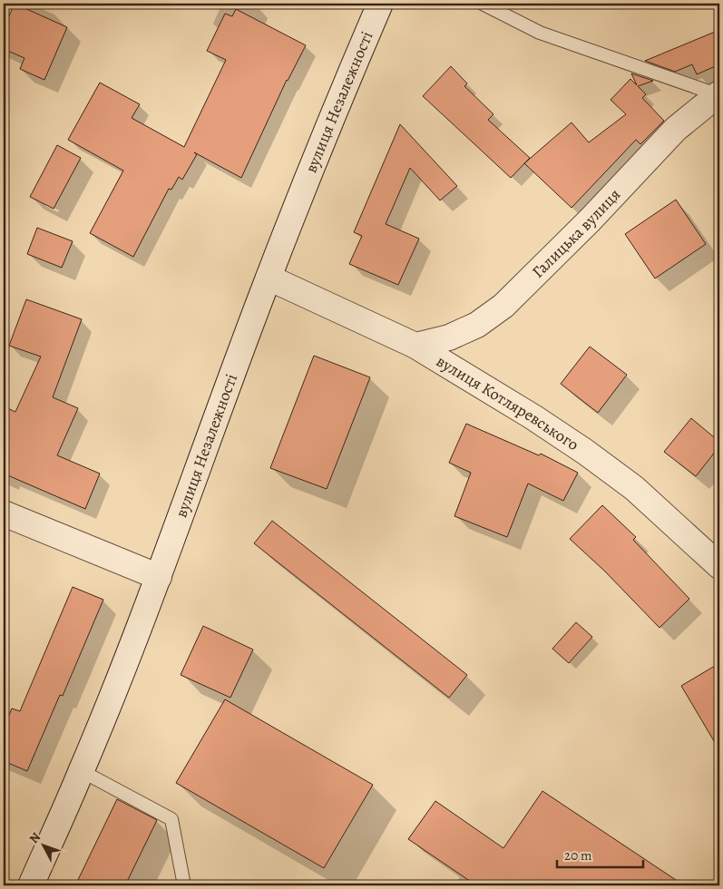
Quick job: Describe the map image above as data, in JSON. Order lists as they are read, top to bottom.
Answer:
{
  "streets": {
    "street": ["вулиця Незалежності", "Галицька вулиця", "вулиця Котляревського"]
  },
  "crossings": [
    ["вулиця Незалежності", "вулиця Котляревського"],
    ["Галицька вулиця", "вулиця Котляревського"]
  ],
  "scale_bar": "20 m",
  "north": "top left"
}
